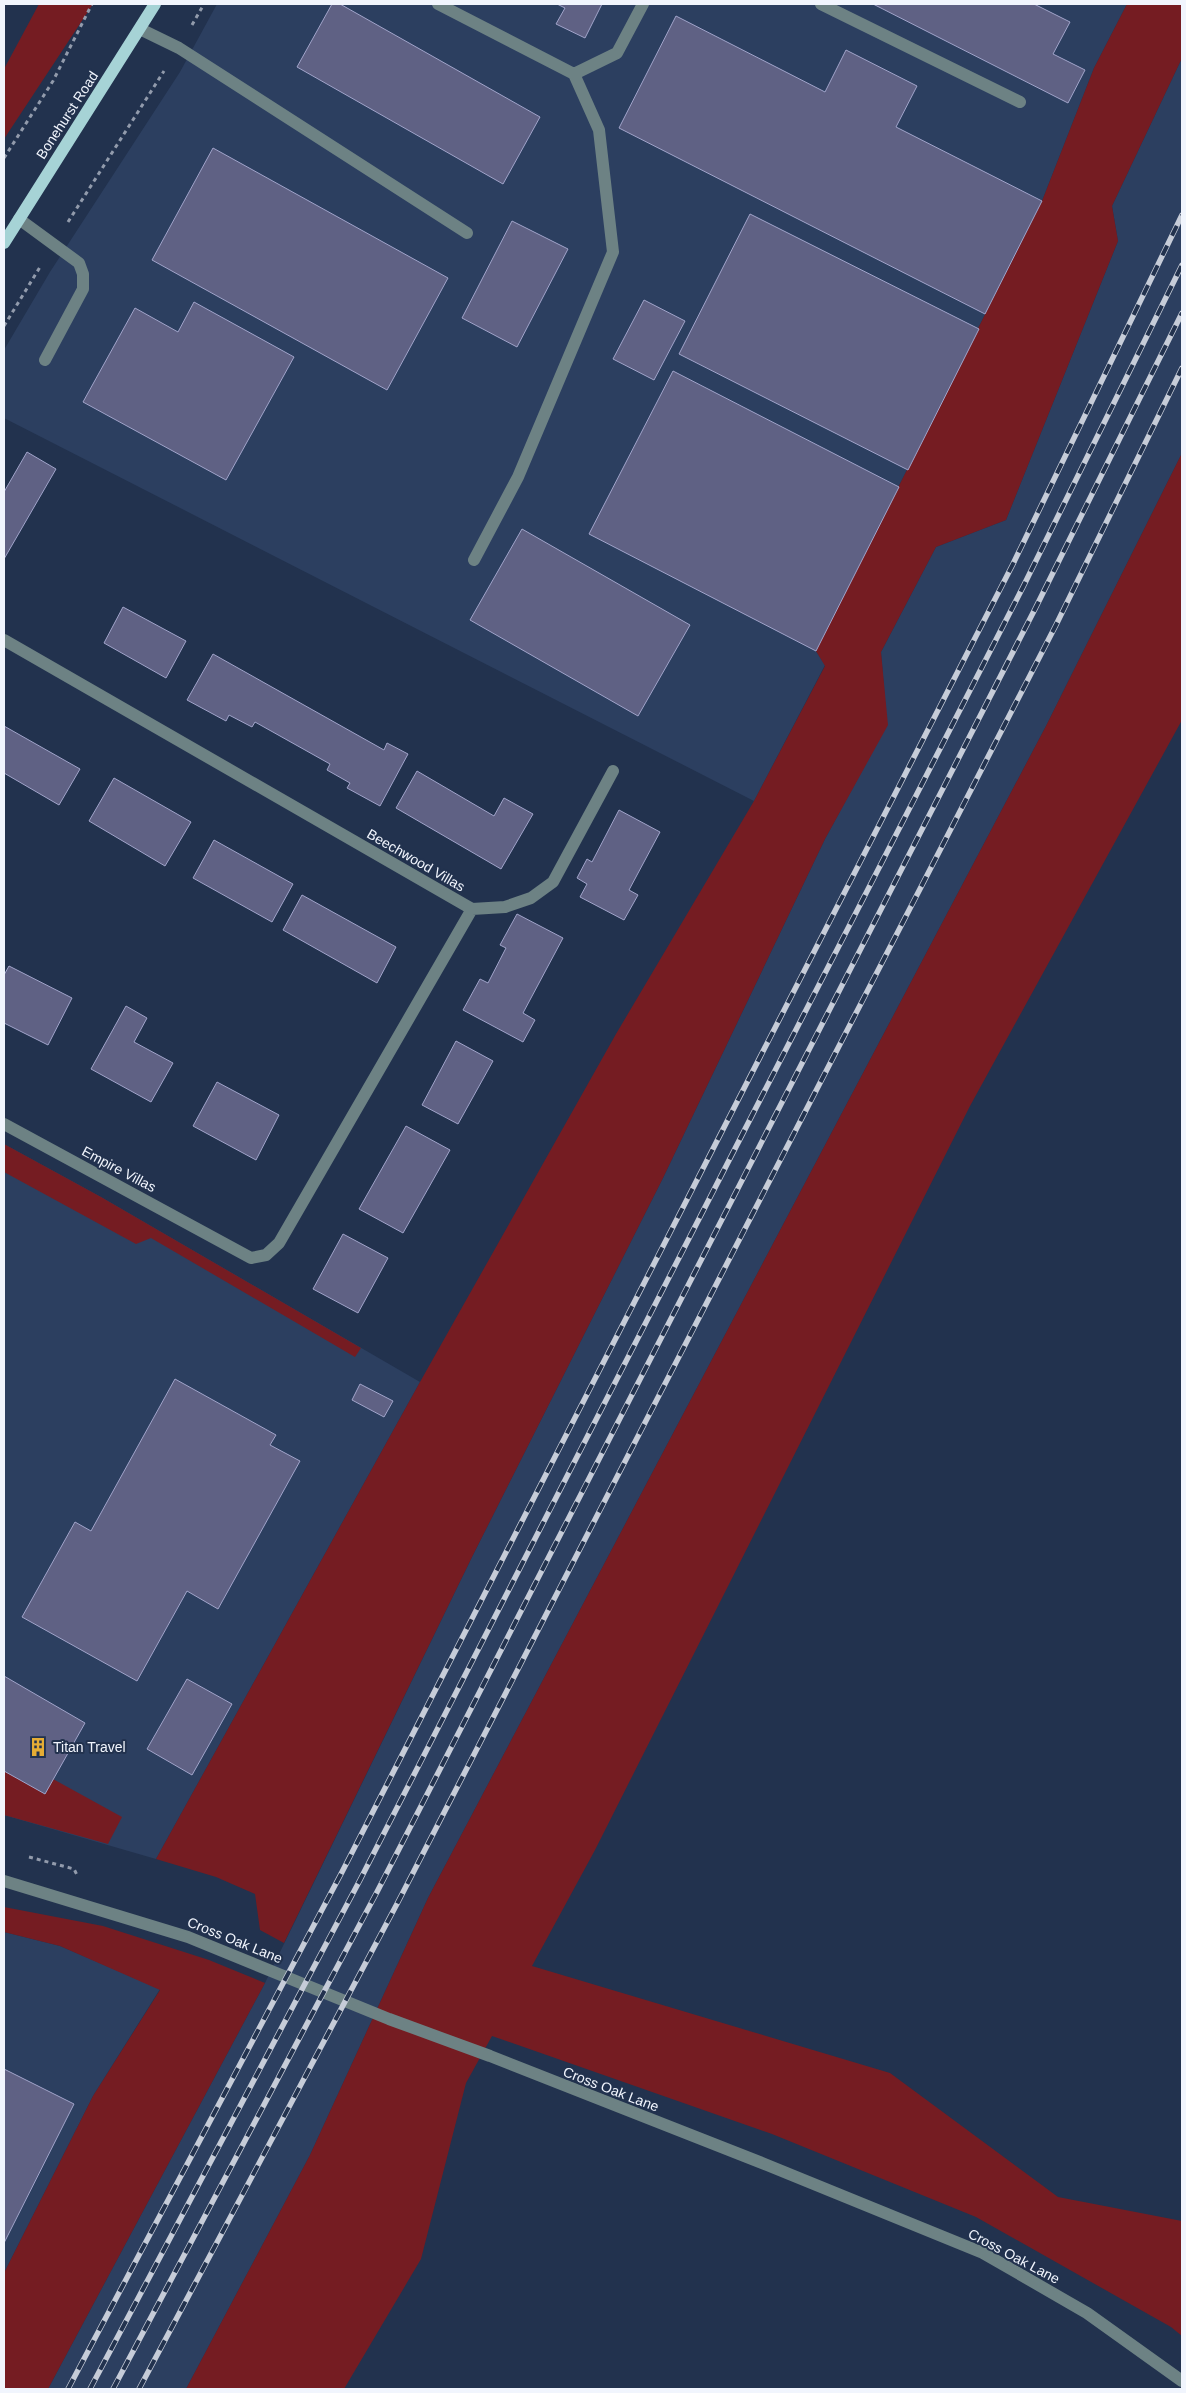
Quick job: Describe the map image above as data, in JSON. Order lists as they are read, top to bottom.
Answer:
{
  "streets": {
    "main road": ["Bonehurst Road"],
    "street": ["Beechwood Villas", "Empire Villas", "Cross Oak Lane"]
  },
  "crossings": [
    ["Beechwood Villas", "Empire Villas"]
  ],
  "places": {
    "building": ["Titan Travel"]
  }
}
